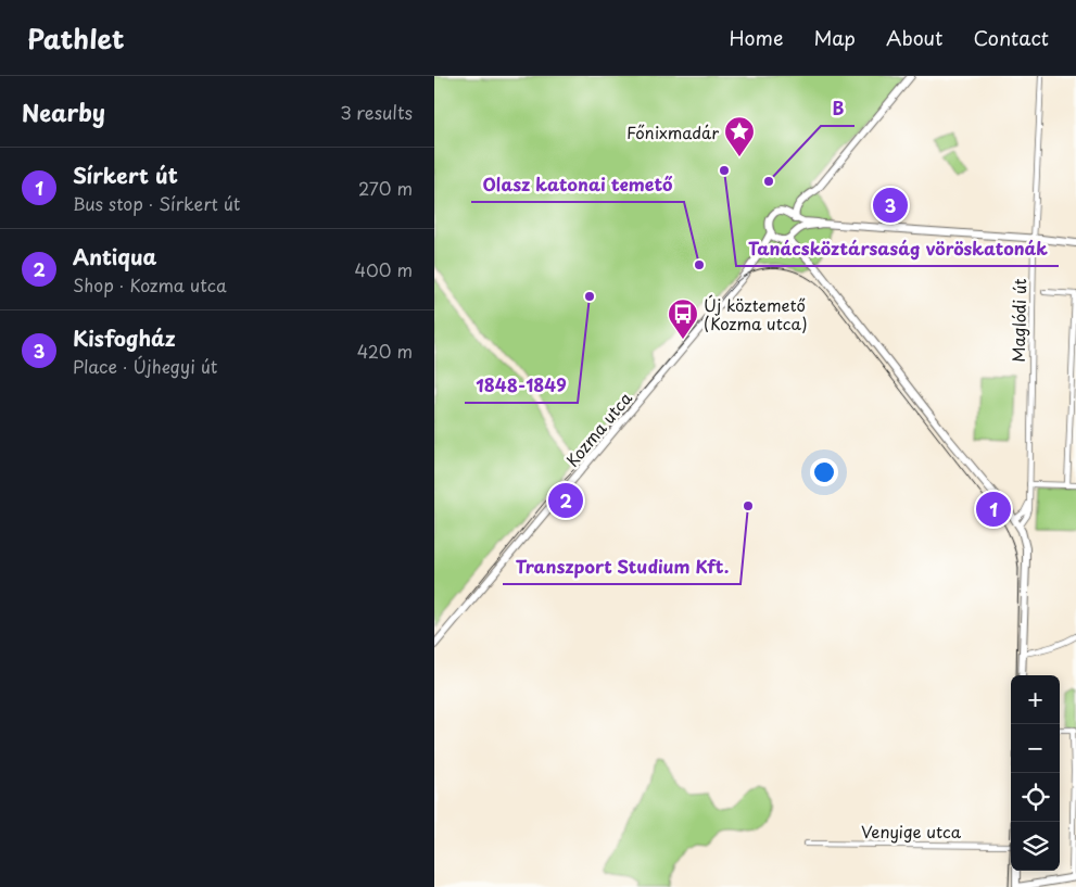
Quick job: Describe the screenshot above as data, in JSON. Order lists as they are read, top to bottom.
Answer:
{
  "streets": {
    "street": ["Maglódi út", "Kozma utca", "Venyige utca"]
  },
  "places": {
    "place": ["Főnixmadár"],
    "other": [
      "Tanácsköztársaság vöröskatonák",
      "B",
      "Olasz katonai temető",
      "1848-1849",
      "Transzport Studium Kft."
    ],
    "bus stop": ["Új köztemető (Kozma utca)"]
  },
  "page": {
    "header": "Pathlet",
    "nav": [
      "Home",
      "Map",
      "About",
      "Contact"
    ],
    "heading": ["Nearby", "3 results"],
    "list": [
      {
        "mark": "1",
        "name": "Sírkert út",
        "note": "Bus stop · Sírkert út",
        "value": "270 m"
      },
      {
        "mark": "2",
        "name": "Antiqua",
        "note": "Shop · Kozma utca",
        "value": "400 m"
      },
      {
        "mark": "3",
        "name": "Kisfogház",
        "note": "Place · Újhegyi út",
        "value": "420 m"
      }
    ],
    "pins": ["3", "2", "1"],
    "map_buttons": ["+", "−"]
  }
}
